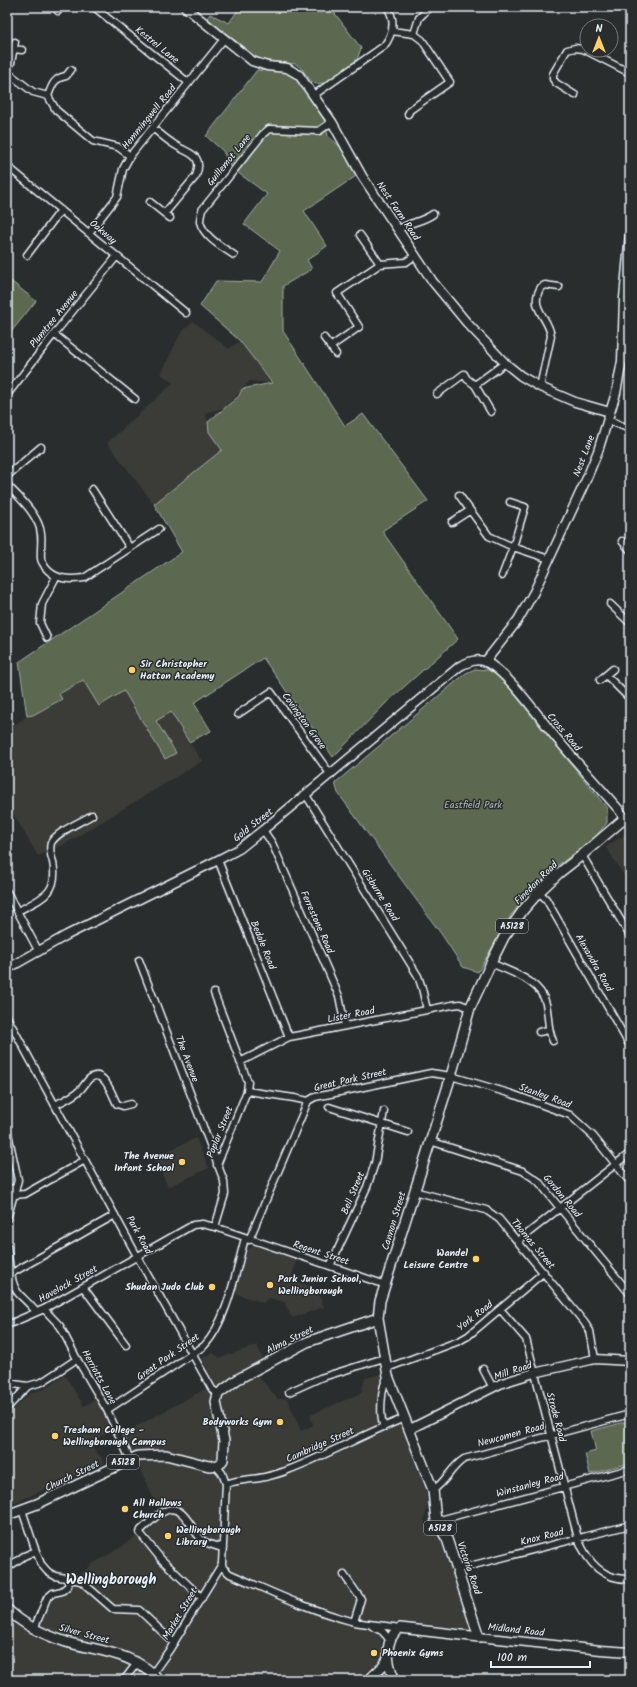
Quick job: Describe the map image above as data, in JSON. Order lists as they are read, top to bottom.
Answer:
{
  "streets": {
    "main road": [
      "Finedon Road",
      "A5128",
      "Cannon Street",
      "Alma Street",
      "Church Street",
      "Victoria Road",
      "Midland Road",
      "Silver Street"
    ],
    "street": [
      "Kestrel Lane",
      "Hemmingwell Road",
      "Guillemot Lane",
      "Nest Farm Road",
      "Oakway",
      "Plumtree Avenue",
      "Nest Lane",
      "Covington Grove",
      "Cross Road",
      "Gold Street",
      "Gisburne Road",
      "Ferrestone Road",
      "Bedale Road",
      "Alexandra Road",
      "Lister Road",
      "The Avenue",
      "Great Park Street",
      "Stanley Road",
      "Poplar Street",
      "Bell Street",
      "Gordon Road",
      "Park Road",
      "Thomas Street",
      "Regent Street",
      "Havelock Street",
      "York Road",
      "Mill Road",
      "Herriotts Lane",
      "Strode Road",
      "Newcomen Road",
      "Cambridge Street",
      "Winstanley Road",
      "Knox Road",
      "Market Street"
    ]
  },
  "crossings": [
    ["Kestrel Lane", "Hemmingwell Road"],
    ["Hemmingwell Road", "Nest Farm Road"],
    ["Hemmingwell Road", "Oakway"],
    ["Guillemot Lane", "Nest Farm Road"],
    ["Nest Farm Road", "Nest Lane"],
    ["Oakway", "Plumtree Avenue"],
    ["Nest Lane", "Cross Road"],
    ["Nest Lane", "Gold Street"],
    ["Covington Grove", "Gold Street"],
    ["Cross Road", "Gold Street"],
    ["Cross Road", "Finedon Road"],
    ["Gold Street", "Gisburne Road"],
    ["Gold Street", "Ferrestone Road"],
    ["Gold Street", "Bedale Road"],
    ["Finedon Road", "Alexandra Road"],
    ["Finedon Road", "Lister Road"],
    ["Finedon Road", "Great Park Street"],
    ["Finedon Road", "Stanley Road"],
    ["Finedon Road", "Cannon Street"],
    ["Gisburne Road", "Lister Road"],
    ["Ferrestone Road", "Lister Road"],
    ["Bedale Road", "Lister Road"],
    ["The Avenue", "Poplar Street"],
    ["Great Park Street", "Stanley Road"],
    ["Great Park Street", "Cannon Street"],
    ["Great Park Street", "Park Road"],
    ["Great Park Street", "Regent Street"],
    ["Great Park Street", "Herriotts Lane"],
    ["Stanley Road", "Cannon Street"],
    ["Poplar Street", "Regent Street"],
    ["Poplar Street", "Havelock Street"],
    ["Bell Street", "Regent Street"],
    ["Gordon Road", "Cannon Street"],
    ["Cannon Street", "Thomas Street"],
    ["Cannon Street", "Regent Street"],
    ["Cannon Street", "York Road"],
    ["Cannon Street", "Alma Street"],
    ["Cannon Street", "Cambridge Street"],
    ["Cannon Street", "Victoria Road"],
    ["Park Road", "Havelock Street"],
    ["Park Road", "Alma Street"],
    ["Thomas Street", "York Road"],
    ["Thomas Street", "Mill Road"],
    ["Regent Street", "Havelock Street"],
    ["Havelock Street", "Herriotts Lane"],
    ["York Road", "Strode Road"],
    ["Mill Road", "Strode Road"],
    ["Mill Road", "Victoria Road"],
    ["Herriotts Lane", "Church Street"],
    ["Strode Road", "Newcomen Road"],
    ["Strode Road", "Winstanley Road"],
    ["Strode Road", "Knox Road"],
    ["Newcomen Road", "Victoria Road"],
    ["Cambridge Street", "Victoria Road"],
    ["Winstanley Road", "Victoria Road"],
    ["Knox Road", "Victoria Road"],
    ["Victoria Road", "Midland Road"],
    ["Market Street", "Midland Road"],
    ["Market Street", "Silver Street"]
  ],
  "districts": ["Wellingborough"],
  "parks": ["Eastfield Park"],
  "places": [
    "Sir Christopher Hatton Academy",
    "The Avenue Infant School",
    "Wandel Leisure Centre",
    "Park Junior School, Wellingborough",
    "Shudan Judo Club",
    "Bodyworks Gym",
    "Tresham College - Wellingborough Campus",
    "All Hallows Church",
    "Wellingborough Library",
    "Phoenix Gyms"
  ],
  "scale_bar": "100 m",
  "north": "top"
}
